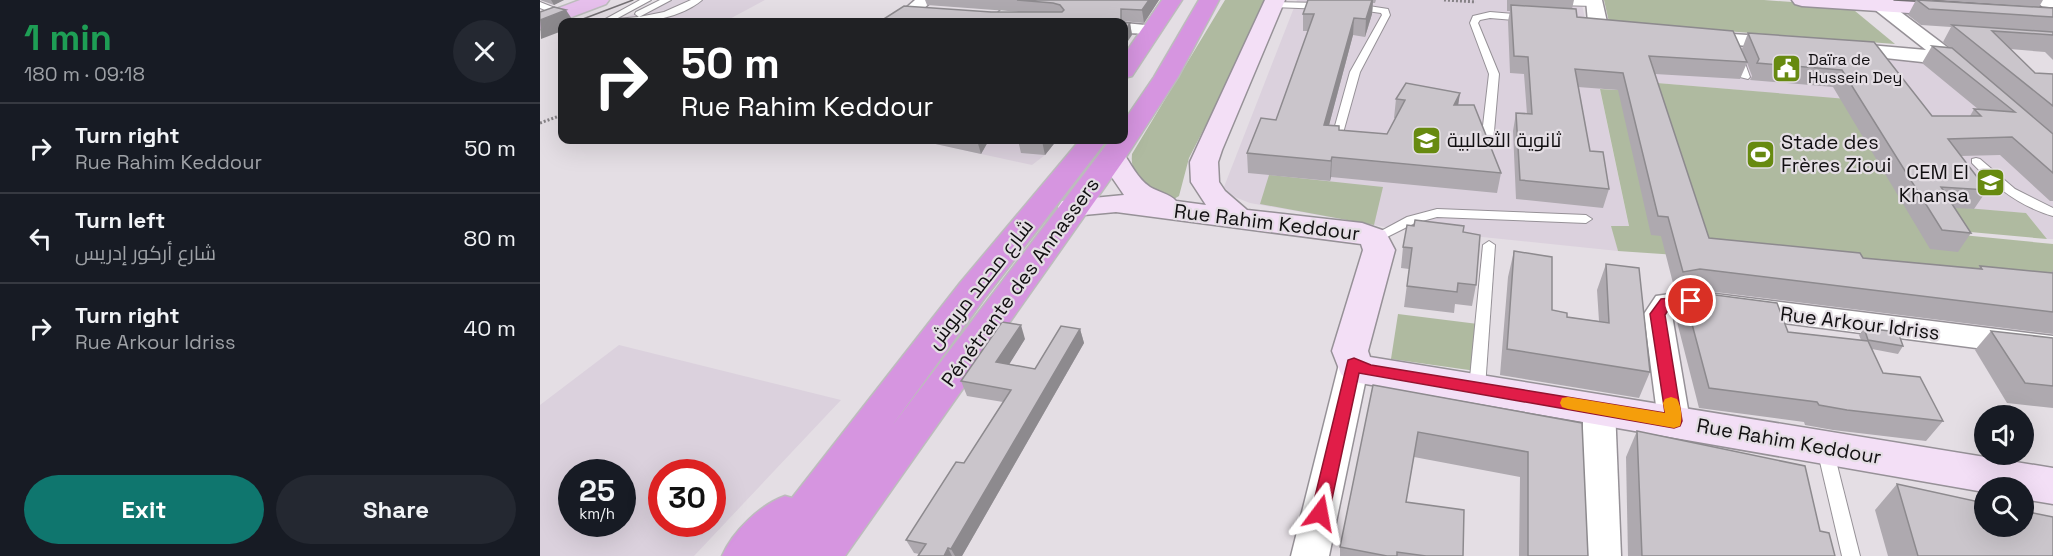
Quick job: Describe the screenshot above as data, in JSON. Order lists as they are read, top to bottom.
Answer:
{
  "streets": {
    "highway": ["Pénétrante des Annassers", "شارع محمد مربوش"],
    "main road": ["Rue Rahim Keddour"],
    "street": ["Rue Arkour Idriss"]
  },
  "crossings": [
    ["Rue Rahim Keddour", "Pénétrante des Annassers"],
    ["Rue Rahim Keddour", "شارع محمد مربوش"],
    ["Rue Rahim Keddour", "Rue Arkour Idriss"],
    ["Pénétrante des Annassers", "شارع محمد مربوش"]
  ],
  "places": {
    "public building": ["Daïra de Hussein Dey"],
    "school or university": ["ثانوية الثعالبية", "CEM El Khansa"],
    "sports": ["Stade des Frères Zioui"]
  },
  "page": {
    "heading": ["1 min", "180 m · 09:18"],
    "turn": ["50 m", "Rue Rahim Keddour"],
    "list": [
      {
        "name": "Turn right",
        "note": "Rue Rahim Keddour",
        "value": "50 m"
      },
      {
        "name": "Turn left",
        "note": "شارع أركور إدريس",
        "value": "80 m"
      },
      {
        "name": "Turn right",
        "note": "Rue Arkour Idriss",
        "value": "40 m"
      }
    ],
    "speed": "25 km/h",
    "limit": "30",
    "buttons": ["Exit", "Share"]
  }
}
